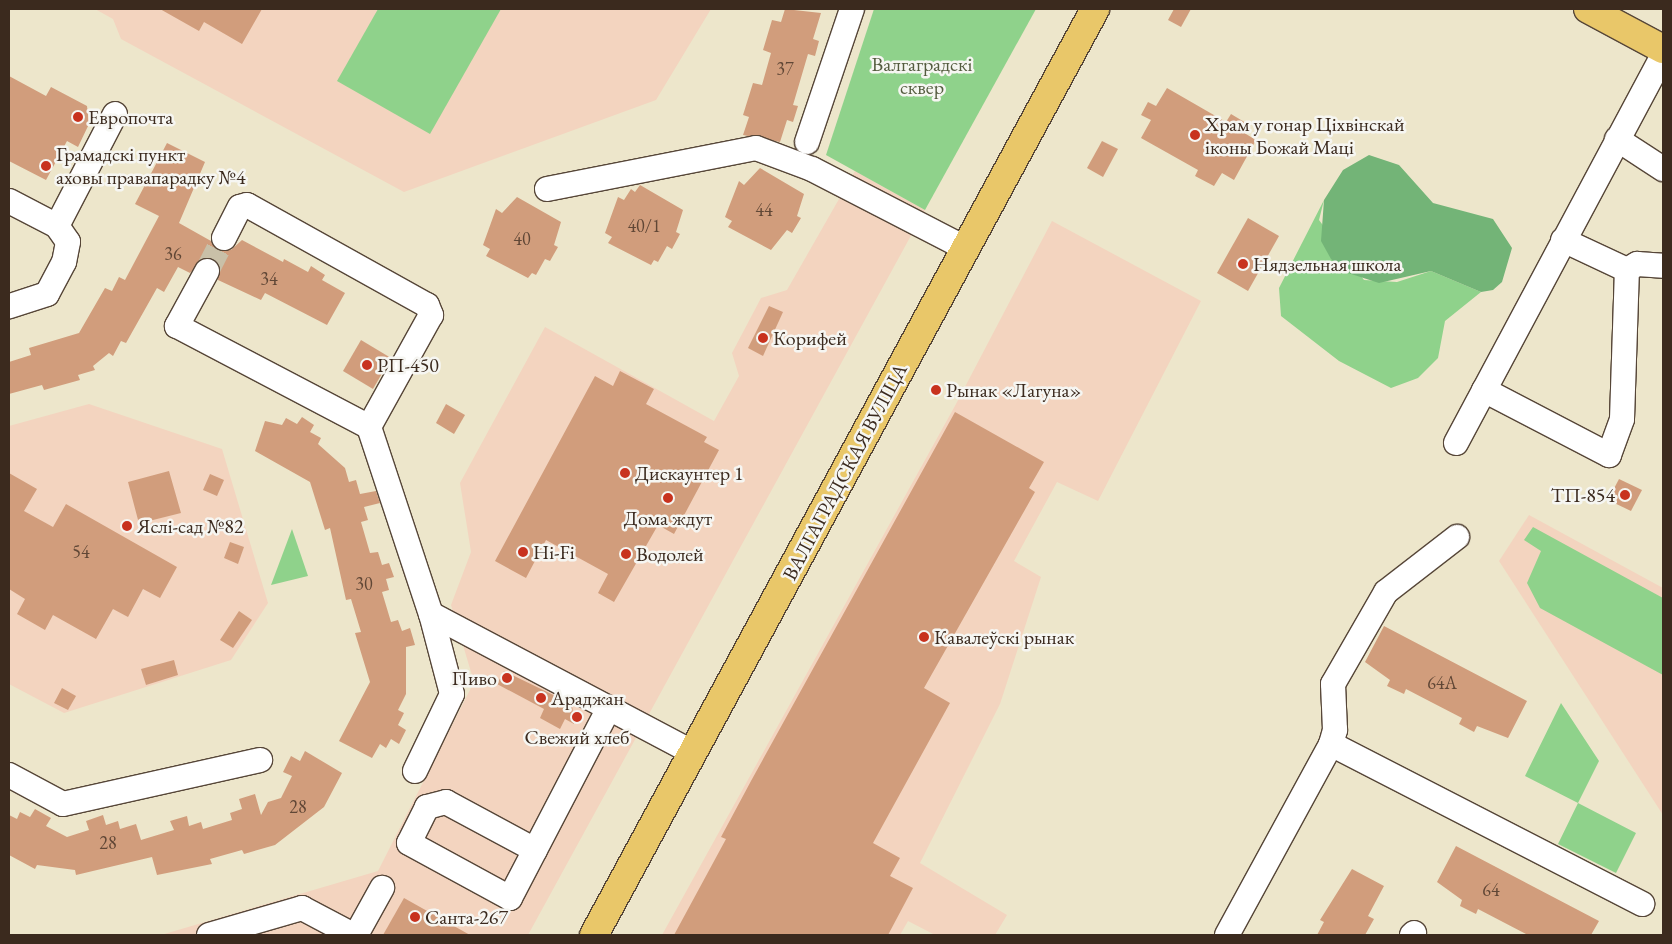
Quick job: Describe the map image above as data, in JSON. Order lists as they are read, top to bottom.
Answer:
{
  "streets": {
    "main road": ["ВАЛГАГРАДСКАЯ ВУЛІЦА"]
  },
  "parks": ["Валгаградскі сквер"],
  "places": [
    "Европочта",
    "Храм у гонар Ціхвінскай іконы Божай Маці",
    "Грамадскі пункт аховы правапарадку №4",
    "Нядзельная школа",
    "Корифей",
    "РП-450",
    "Рынак «Лагуна»",
    "Дискаунтер 1",
    "ТП-854",
    "Дома ждут",
    "Яслі-сад №82",
    "Hi-Fi",
    "Водолей",
    "Кавалеўскі рынак",
    "Пиво",
    "Араджан",
    "Свежий хлеб",
    "Санта-267"
  ],
  "house_numbers": [
    "37",
    "44",
    "40/1",
    "40",
    "36",
    "34",
    "54",
    "30",
    "64А",
    "28",
    "28",
    "64"
  ]
}
